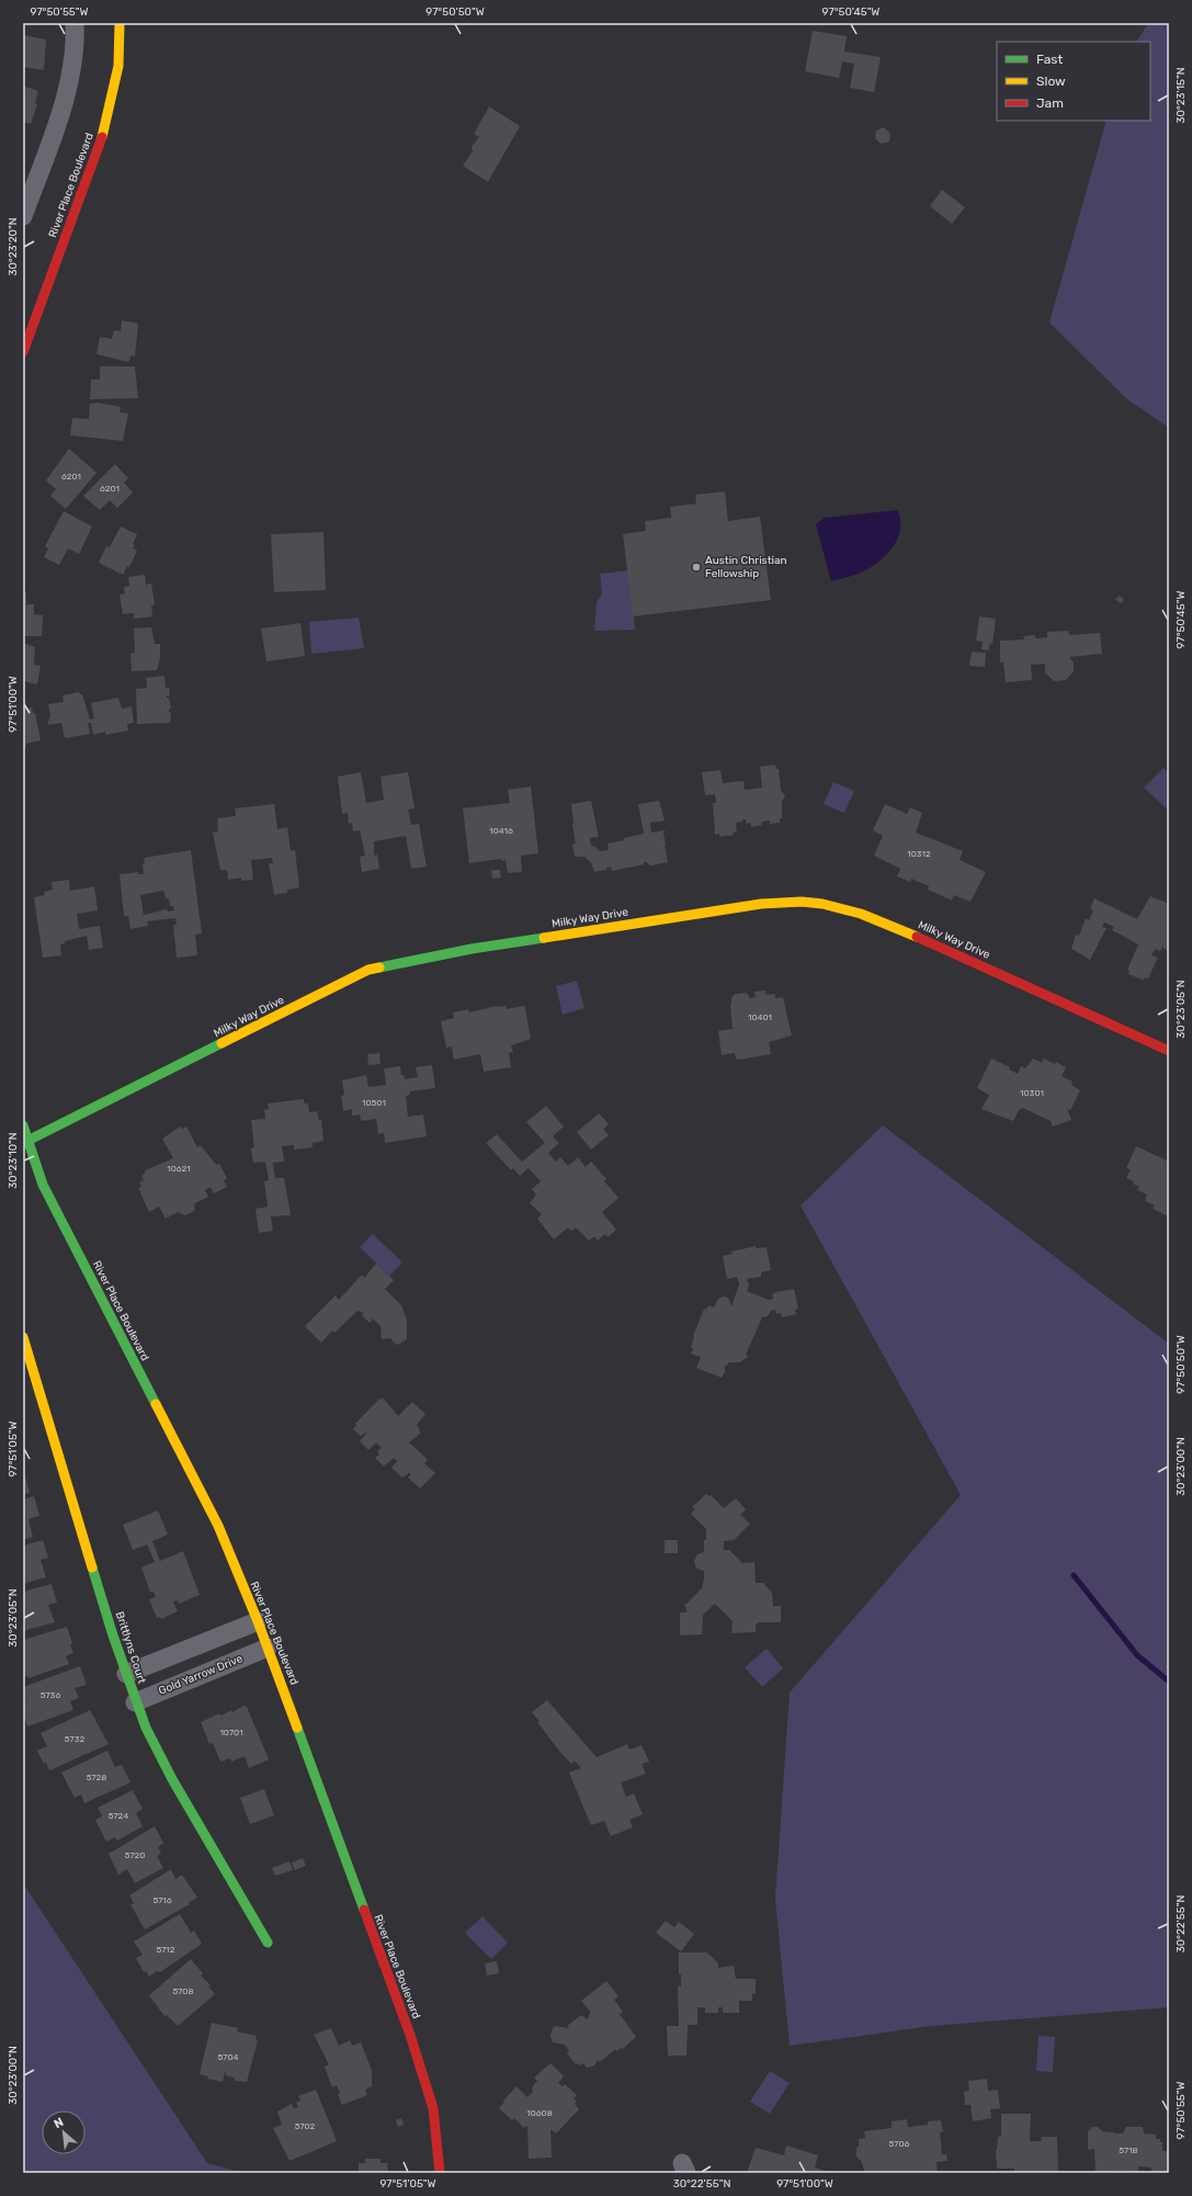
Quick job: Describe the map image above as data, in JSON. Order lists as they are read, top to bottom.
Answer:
{
  "streets": {
    "street": [
      "River Place Boulevard",
      "Milky Way Drive",
      "Brittlyns Court",
      "Gold Yarrow Drive"
    ]
  },
  "crossings": [
    ["River Place Boulevard", "Milky Way Drive"],
    ["River Place Boulevard", "Gold Yarrow Drive"],
    ["Brittlyns Court", "Gold Yarrow Drive"]
  ],
  "places": ["Austin Christian Fellowship"],
  "house_numbers": [
    "6201",
    "6201",
    "10416",
    "10312",
    "10401",
    "10301",
    "10501",
    "10621",
    "5736",
    "10701",
    "5732",
    "5728",
    "5724",
    "5720",
    "5716",
    "5712",
    "5708",
    "5704",
    "10608",
    "5702",
    "5706",
    "5718"
  ],
  "legend": ["Fast", "Slow", "Jam"],
  "north": "top left",
  "coordinates": [
    "97°50'55\"W",
    "97°50'50\"W",
    "97°50'45\"W",
    "30°23'15\"N",
    "30°23'20\"N",
    "97°51'00\"W",
    "30°23'05\"N",
    "30°23'10\"N",
    "97°51'05\"W",
    "30°23'00\"N",
    "30°22'55\"N"
  ]
}
